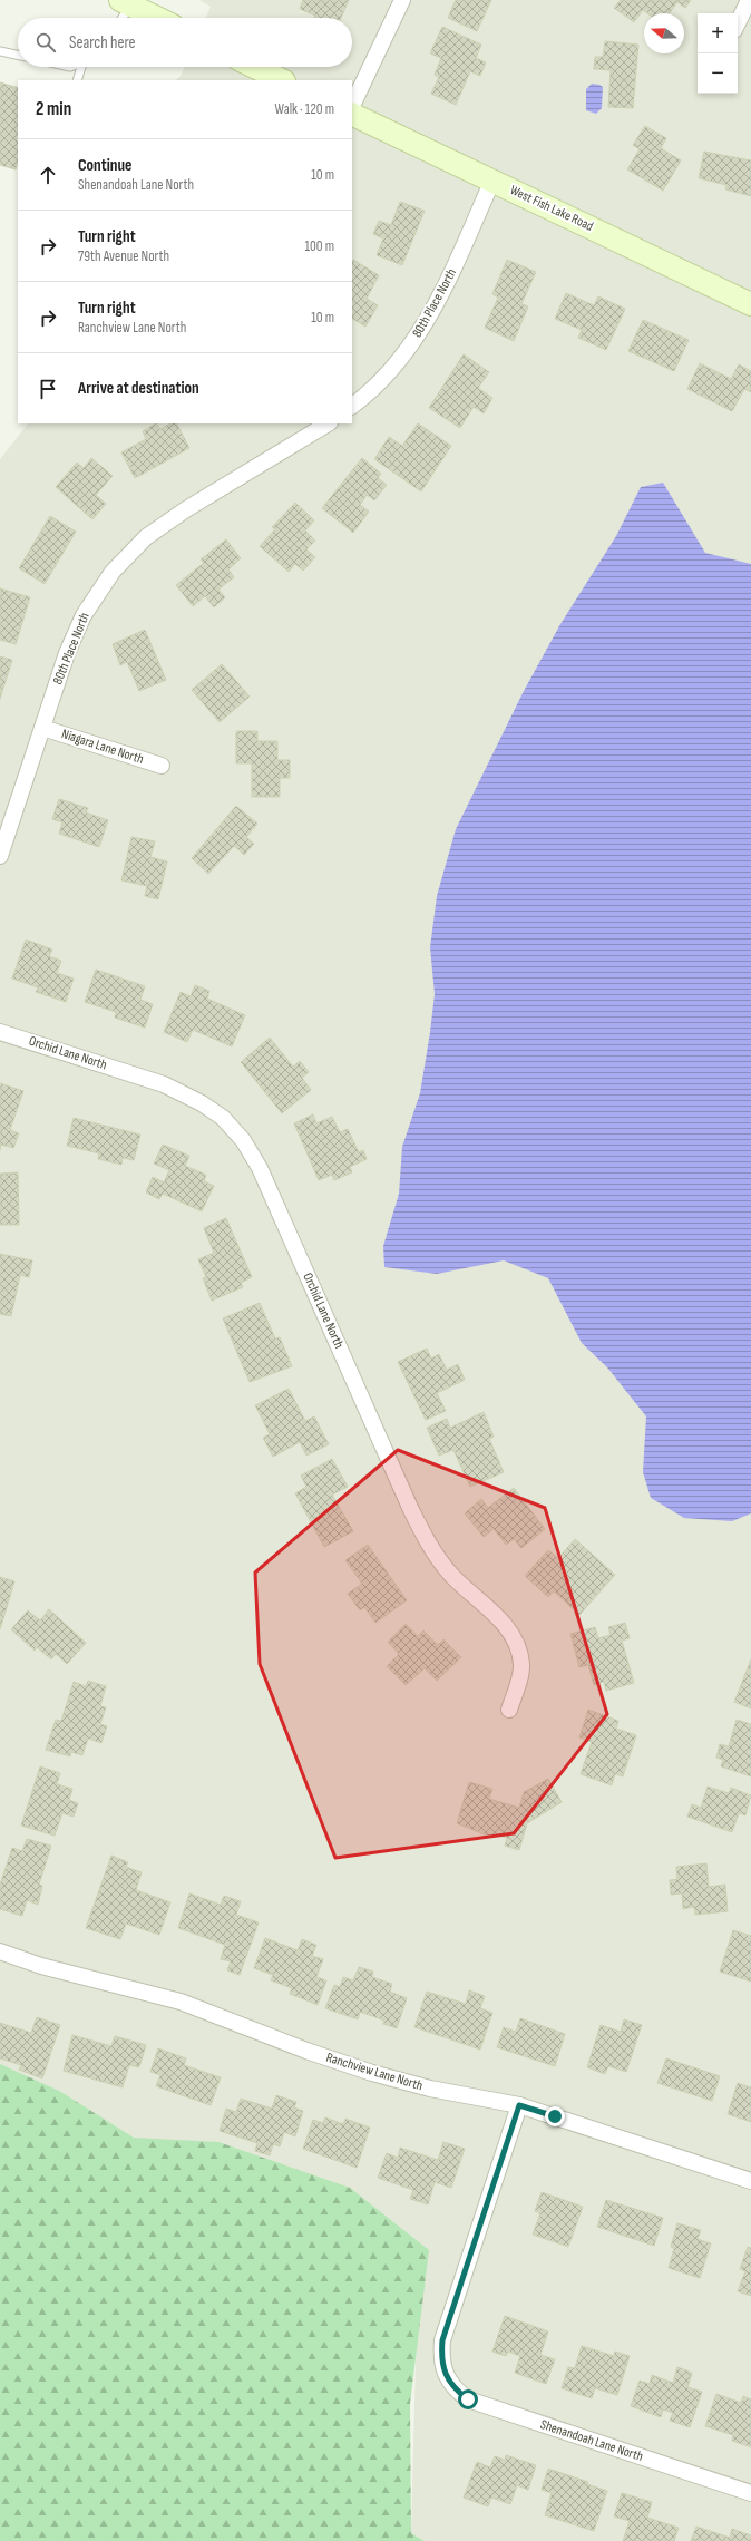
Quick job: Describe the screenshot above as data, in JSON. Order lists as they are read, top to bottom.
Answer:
{
  "streets": {
    "street": [
      "West Fish Lake Road",
      "80th Place North",
      "Niagara Lane North",
      "Orchid Lane North",
      "Ranchview Lane North",
      "Shenandoah Lane North"
    ]
  },
  "crossings": [
    ["West Fish Lake Road", "80th Place North"],
    ["80th Place North", "Niagara Lane North"],
    ["Ranchview Lane North", "Shenandoah Lane North"]
  ],
  "north": "left",
  "page": {
    "map_buttons": ["+", "−"],
    "search": "Search here",
    "heading": ["2 min", "Walk · 120 m"],
    "list": [
      ["Continue", "Shenandoah Lane North", "10 m"],
      ["Turn right", "79th Avenue North", "100 m"],
      ["Turn right", "Ranchview Lane North", "10 m"],
      "Arrive at destination"
    ]
  }
}
